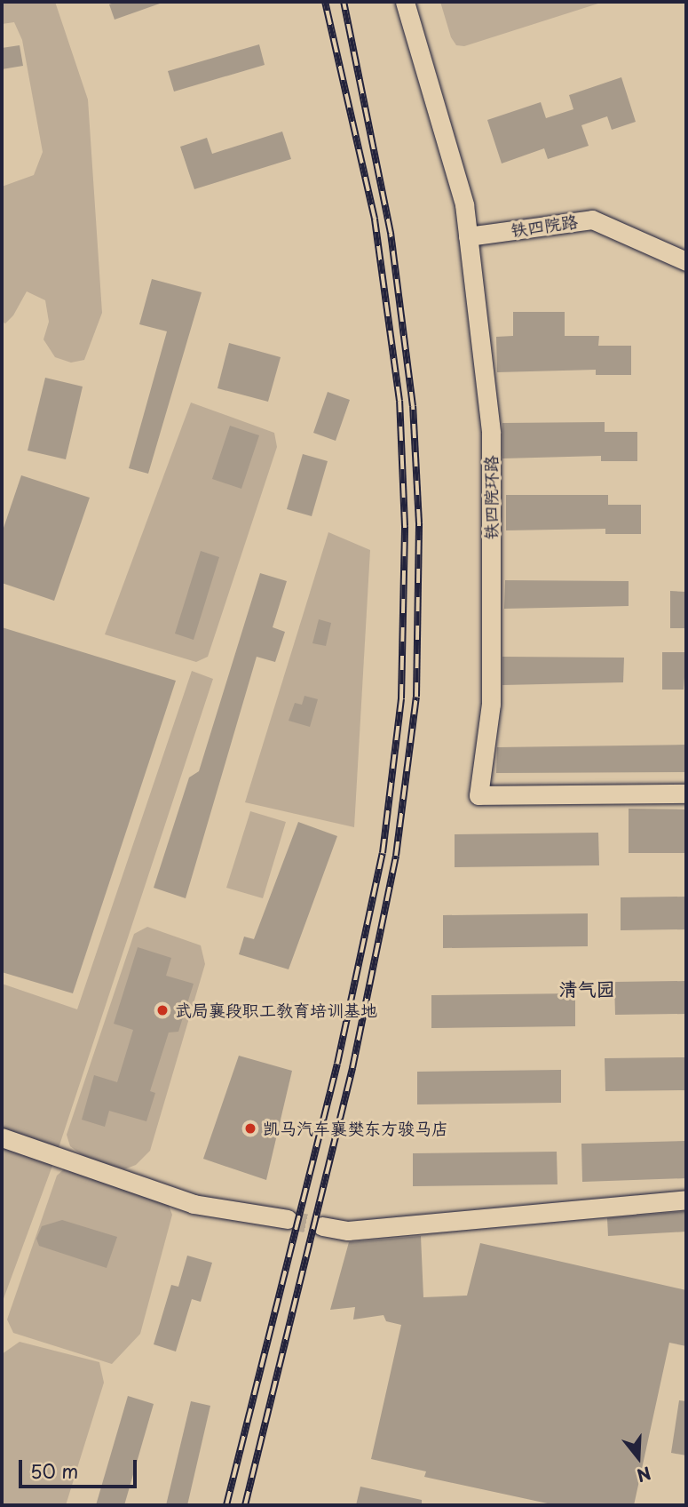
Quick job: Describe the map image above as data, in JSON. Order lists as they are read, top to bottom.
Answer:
{
  "streets": {
    "street": ["铁四院路", "铁四院环路"]
  },
  "crossings": [
    ["铁四院路", "铁四院环路"]
  ],
  "districts": ["清气园"],
  "places": ["武局襄段职工教育培训基地", "凯马汽车襄樊东方骏马店"],
  "scale_bar": "50 m",
  "north": "bottom"
}
